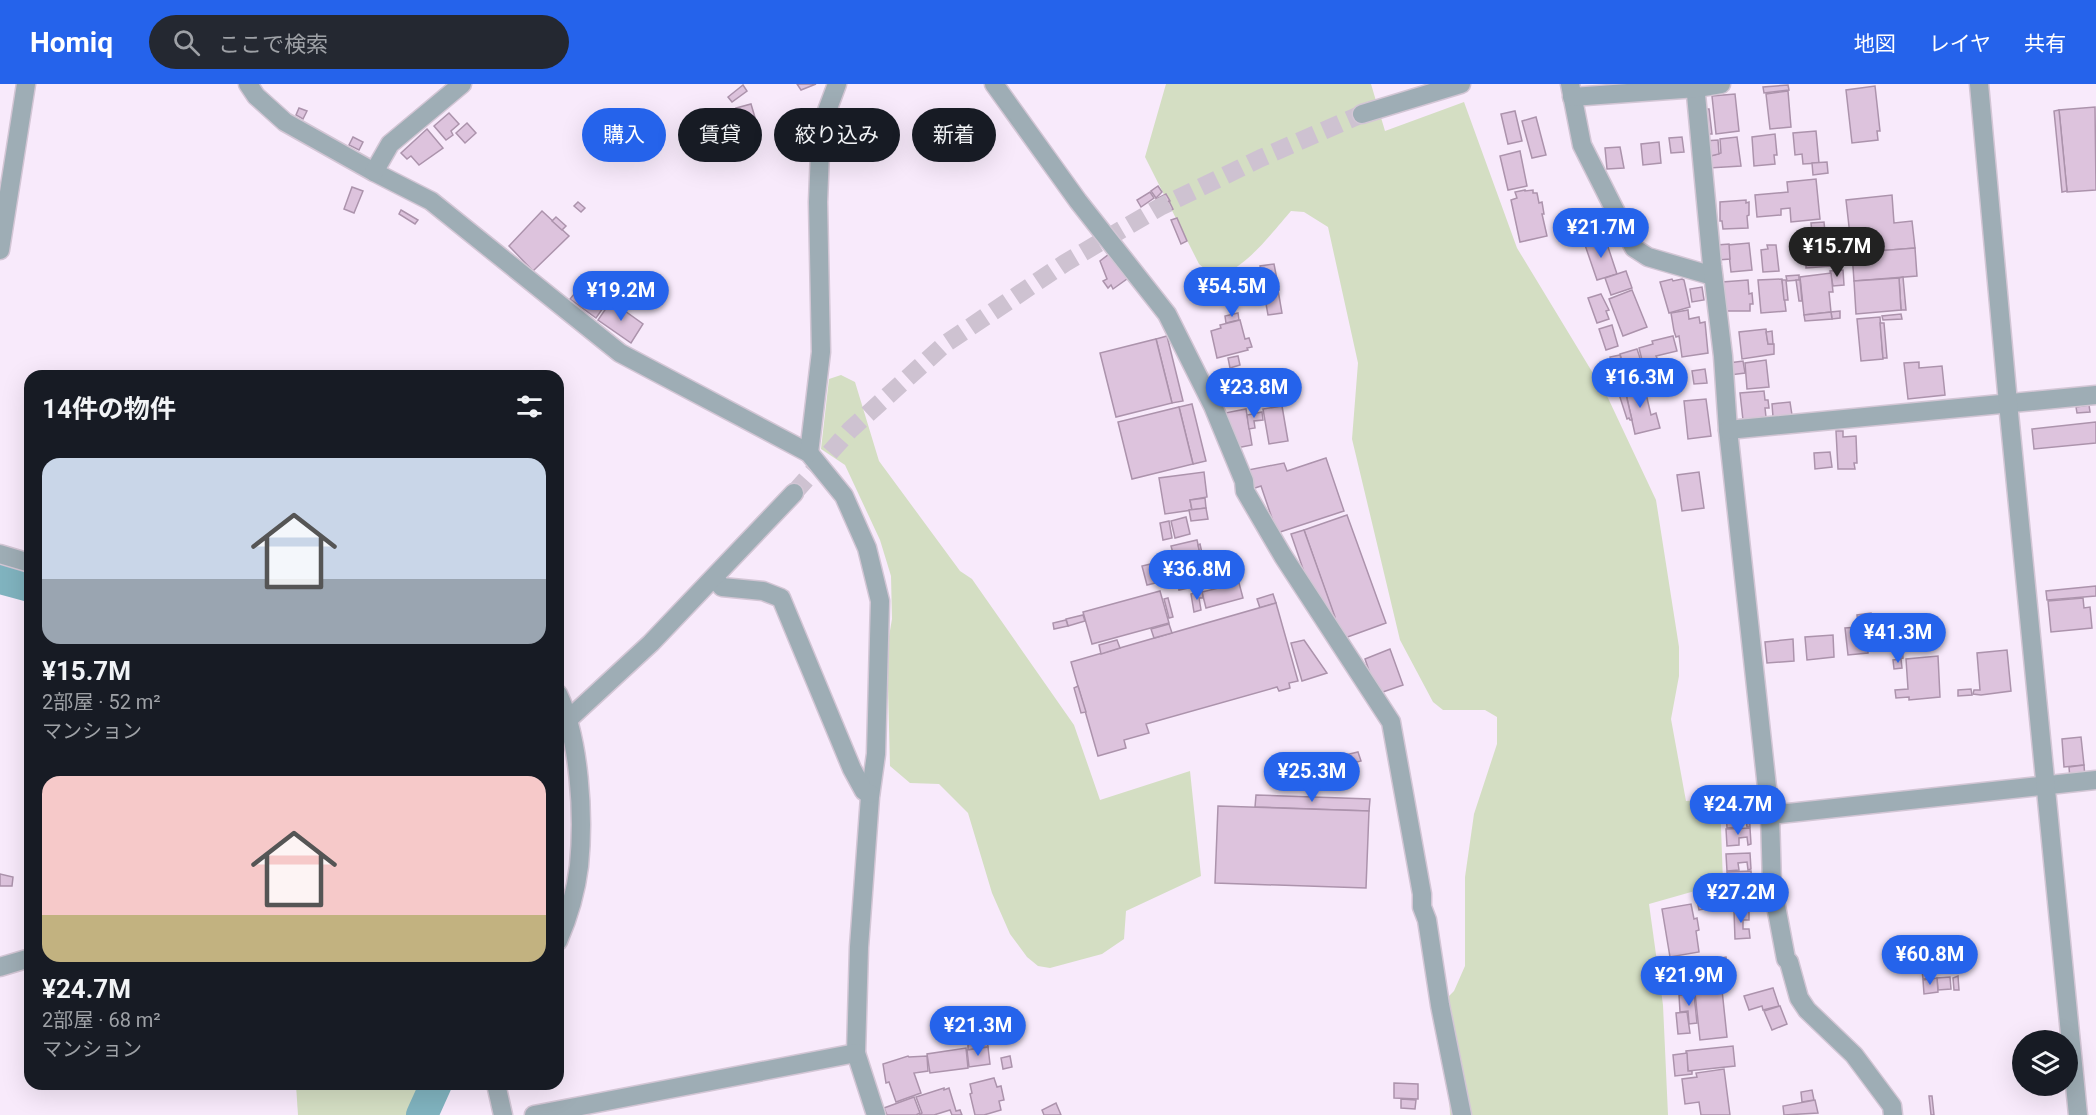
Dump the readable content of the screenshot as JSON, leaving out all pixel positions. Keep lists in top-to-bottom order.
{
  "page": {
    "header": "Homiq",
    "search": "ここで検索",
    "nav": ["地図", "レイヤ", "共有"],
    "chip": [
      "購入",
      "賃貸",
      "絞り込み",
      "新着"
    ],
    "price": [
      "¥21.7M",
      "¥15.7M",
      "¥54.5M",
      "¥19.2M",
      "¥16.3M",
      "¥23.8M",
      "¥36.8M",
      "¥41.3M",
      "¥25.3M",
      "¥24.7M",
      "¥27.2M",
      "¥60.8M",
      "¥21.9M",
      "¥21.3M"
    ],
    "heading": "14件の物件",
    "list": [
      {
        "name": "¥15.7M",
        "note": "2部屋 · 52 m² · マンション"
      },
      {
        "name": "¥24.7M",
        "note": "2部屋 · 68 m² · マンション"
      }
    ]
  }
}
